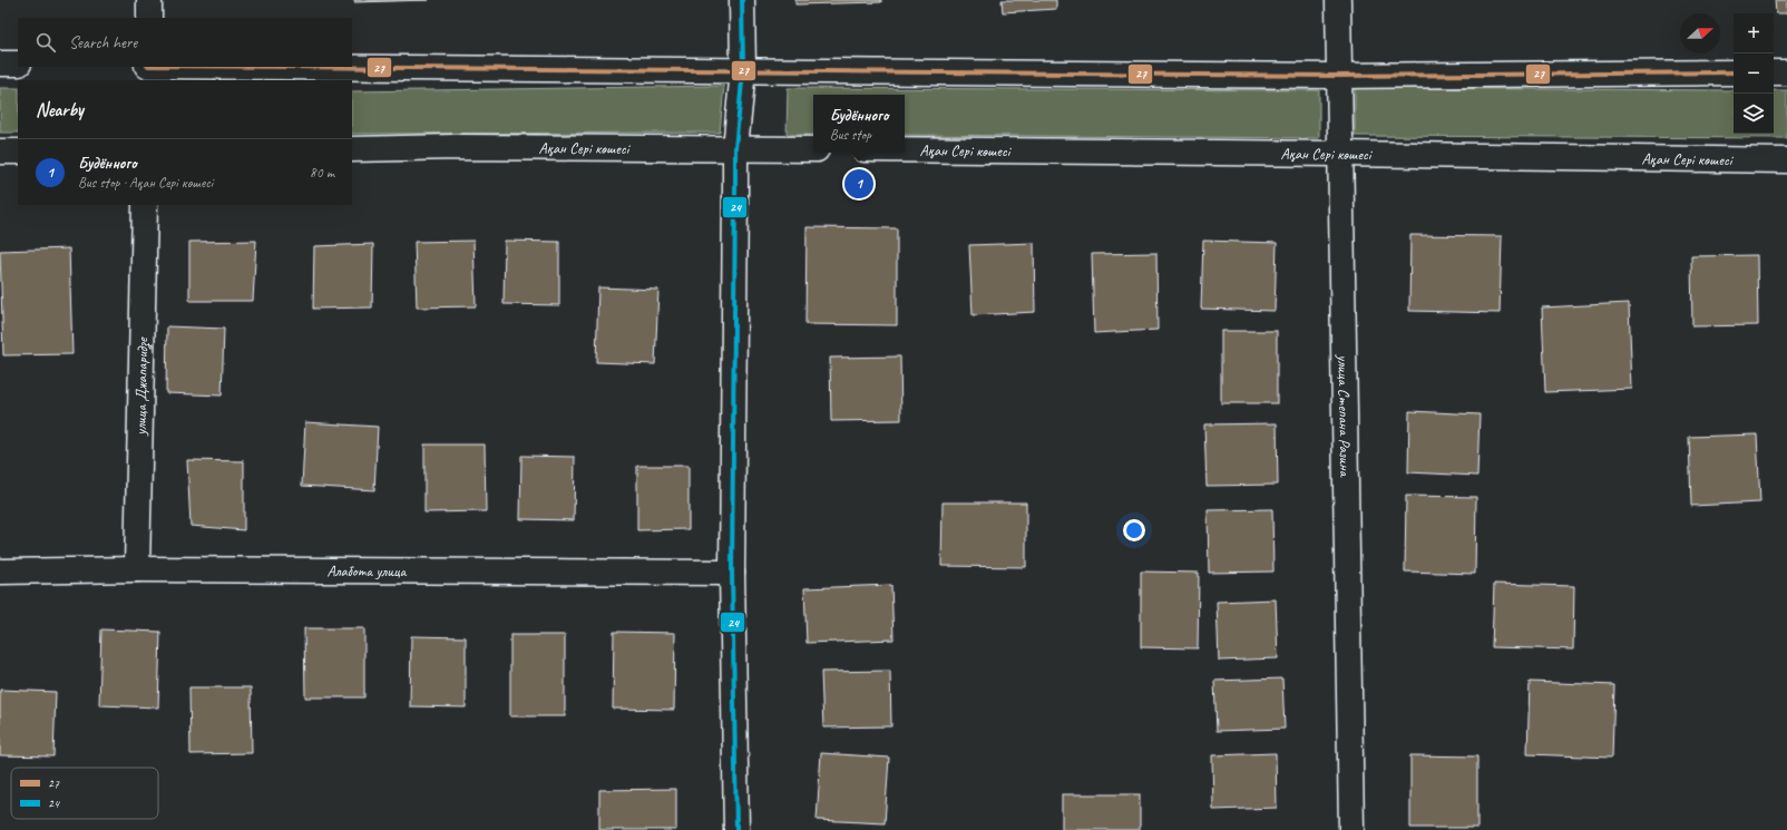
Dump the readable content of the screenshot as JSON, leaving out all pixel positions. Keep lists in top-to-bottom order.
{
  "streets": {
    "street": [
      "Ақан Сері көшесі",
      "улица Джапаридзе",
      "улица Степана Разина",
      "Алабота улица"
    ]
  },
  "crossings": [
    ["Ақан Сері көшесі", "улица Степана Разина"],
    ["улица Джапаридзе", "Алабота улица"]
  ],
  "lines": ["transit line 24", "transit line 27"],
  "legend": ["27", "24"],
  "north": "right",
  "page": {
    "map_buttons": ["+", "−"],
    "search": "Search here",
    "heading": "Nearby",
    "popup": ["Будённого", "Bus stop"],
    "list": [
      {
        "mark": "1",
        "name": "Будённого",
        "note": "Bus stop · Ақан Сері көшесі",
        "value": "80 m"
      }
    ],
    "pins": "1"
  }
}
